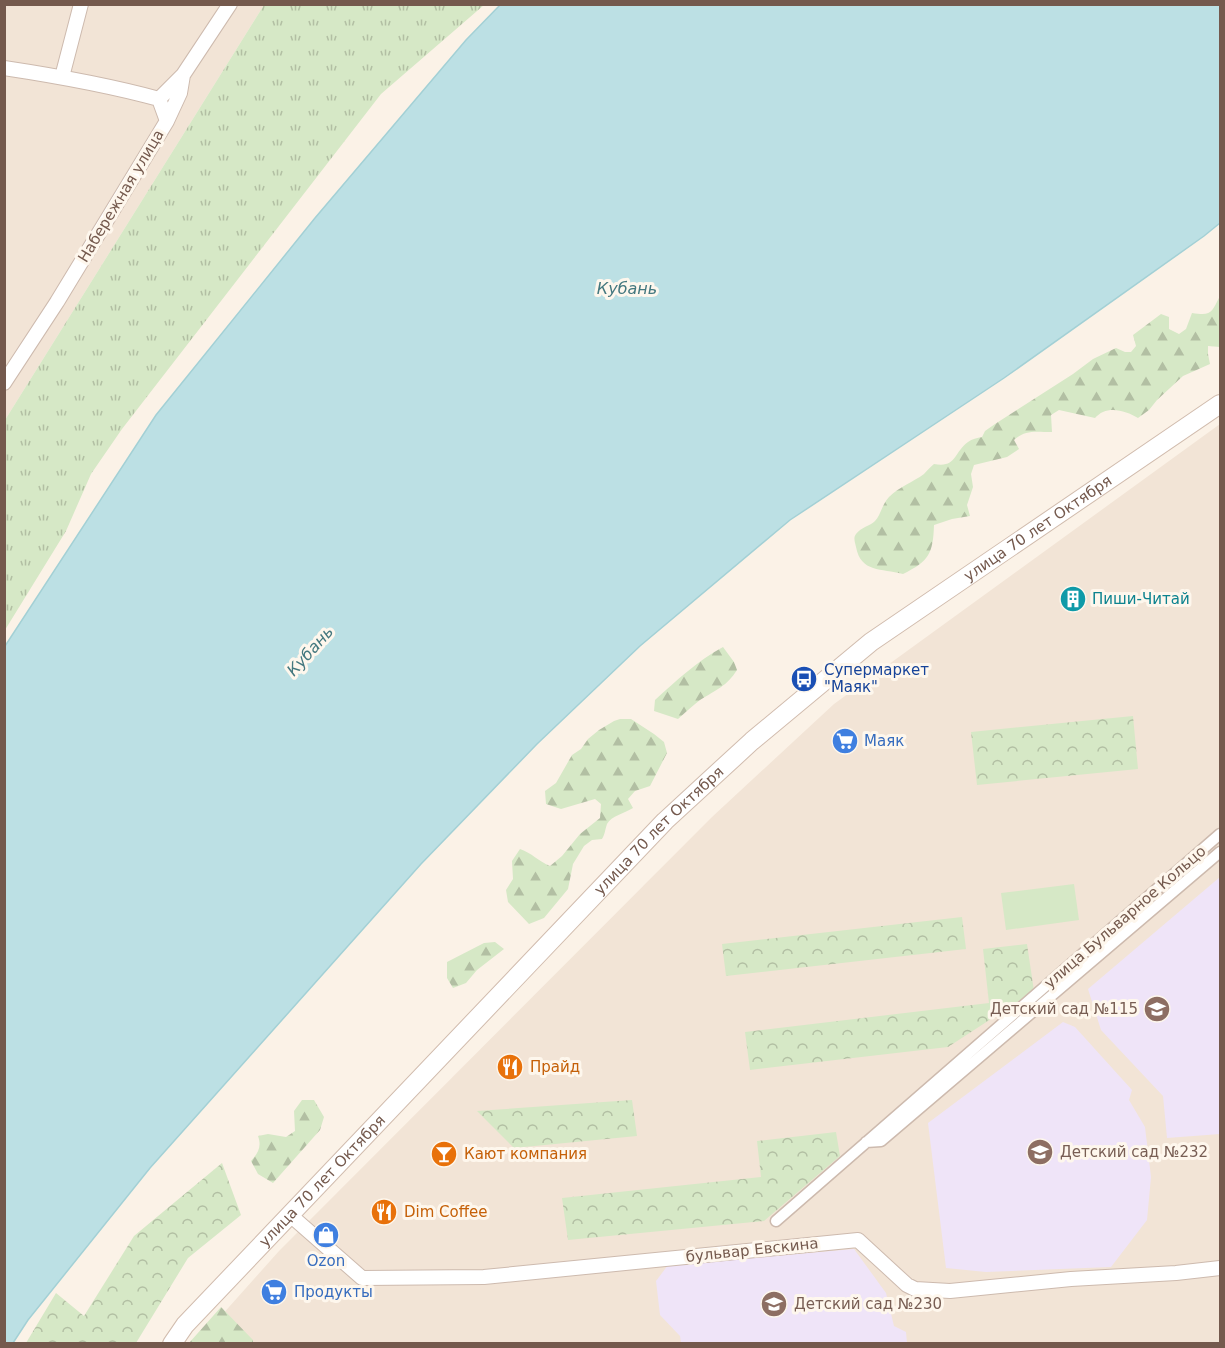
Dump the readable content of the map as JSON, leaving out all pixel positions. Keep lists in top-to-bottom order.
{
  "streets": {
    "main road": ["улица 70 лет Октября"],
    "street": ["Набережная улица", "улица Бульварное Кольцо", "бульвар Евскина"]
  },
  "crossings": [
    ["улица 70 лет Октября", "бульвар Евскина"]
  ],
  "water": ["Кубань"],
  "places": {
    "building": ["Пиши-Читай"],
    "bus stop": ["Супермаркет \"Маяк\""],
    "supermarket": ["Маяк", "Продукты"],
    "school or university": ["Детский сад №115", "Детский сад №232", "Детский сад №230"],
    "restaurant": ["Прайд", "Dim Coffee"],
    "bar": ["Кают компания"],
    "shop": ["Ozon"]
  }
}
